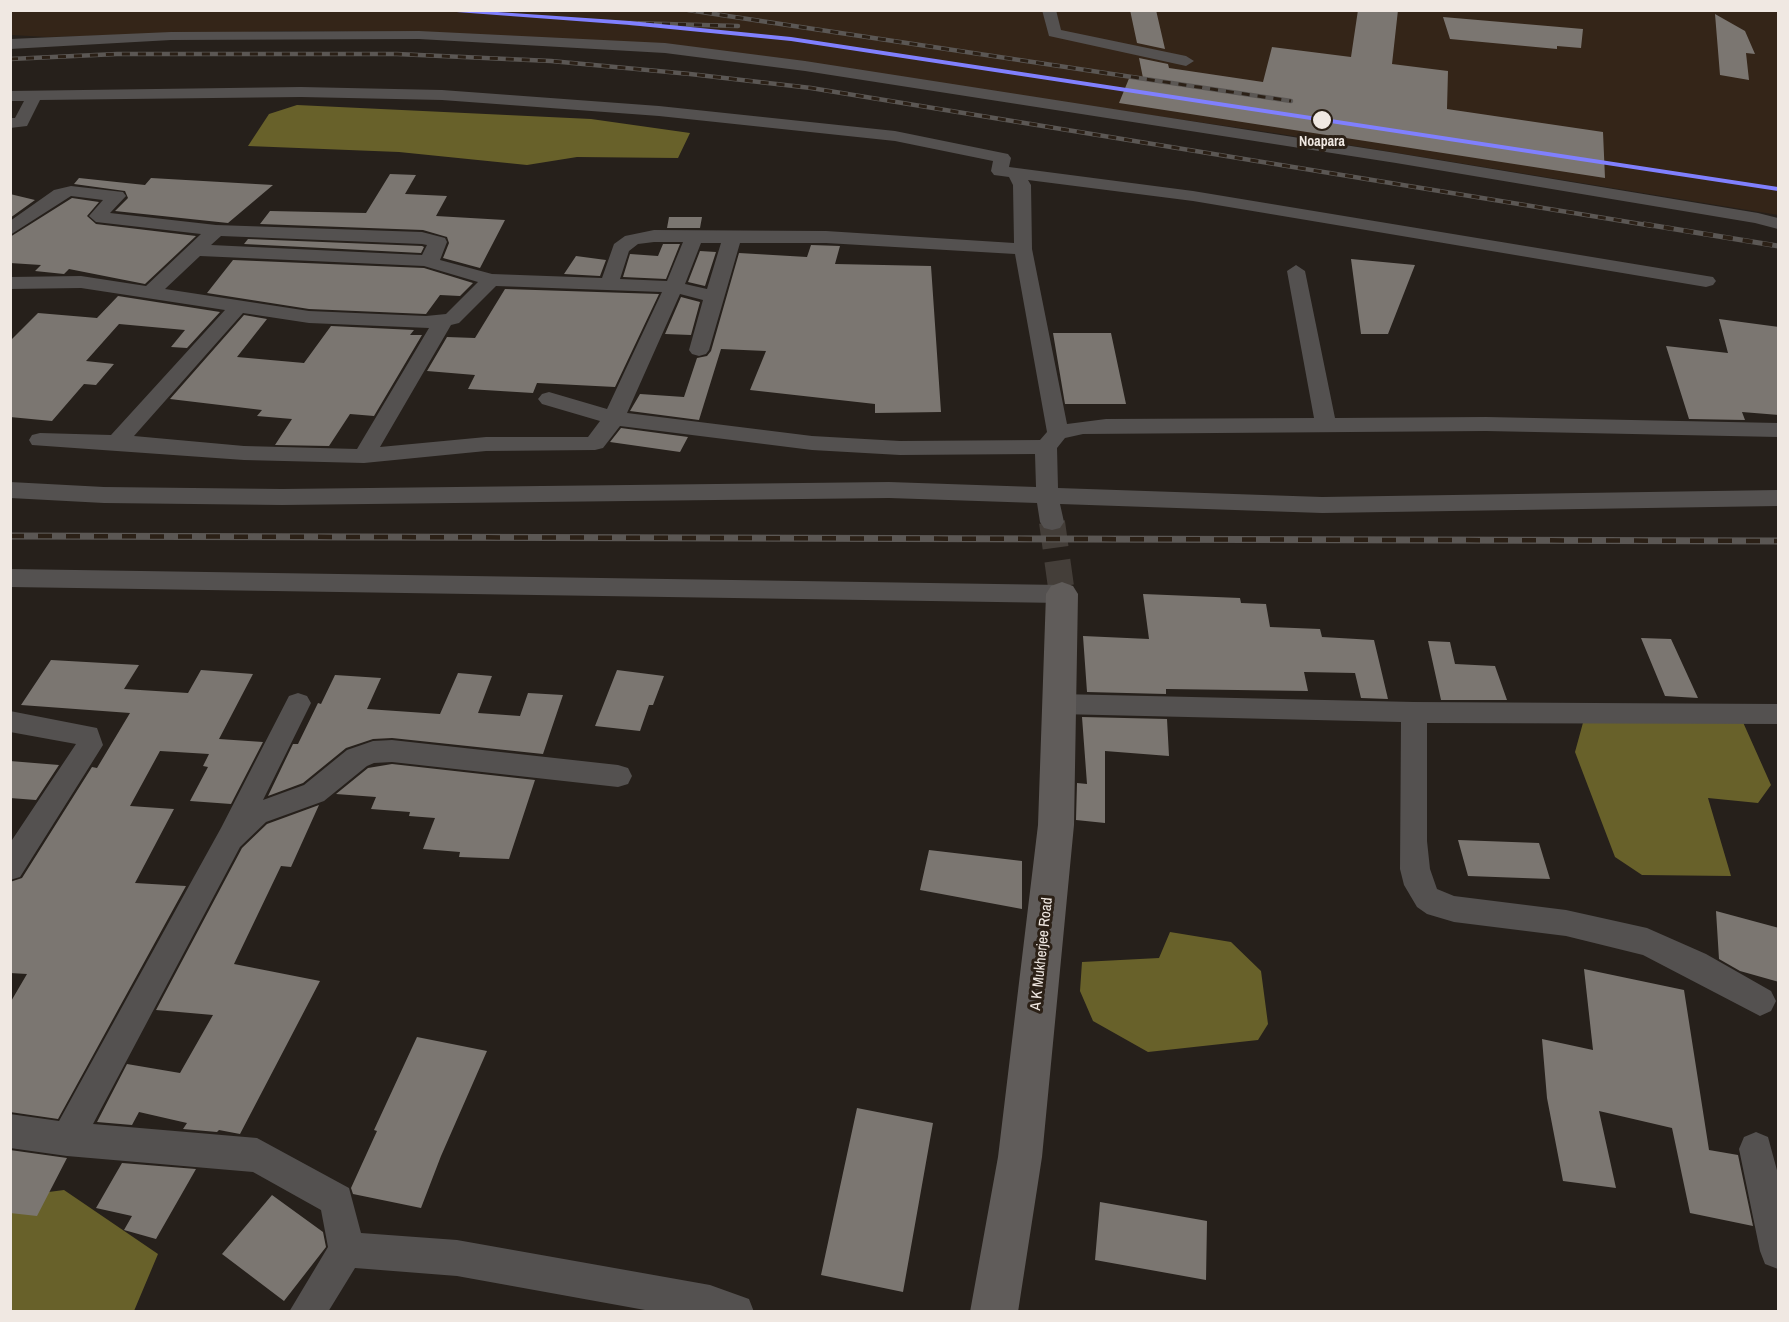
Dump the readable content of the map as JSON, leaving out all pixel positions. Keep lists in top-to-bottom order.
{
  "streets": {
    "street": ["A K Mukherjee Road"]
  },
  "places": ["Noapara"]
}
